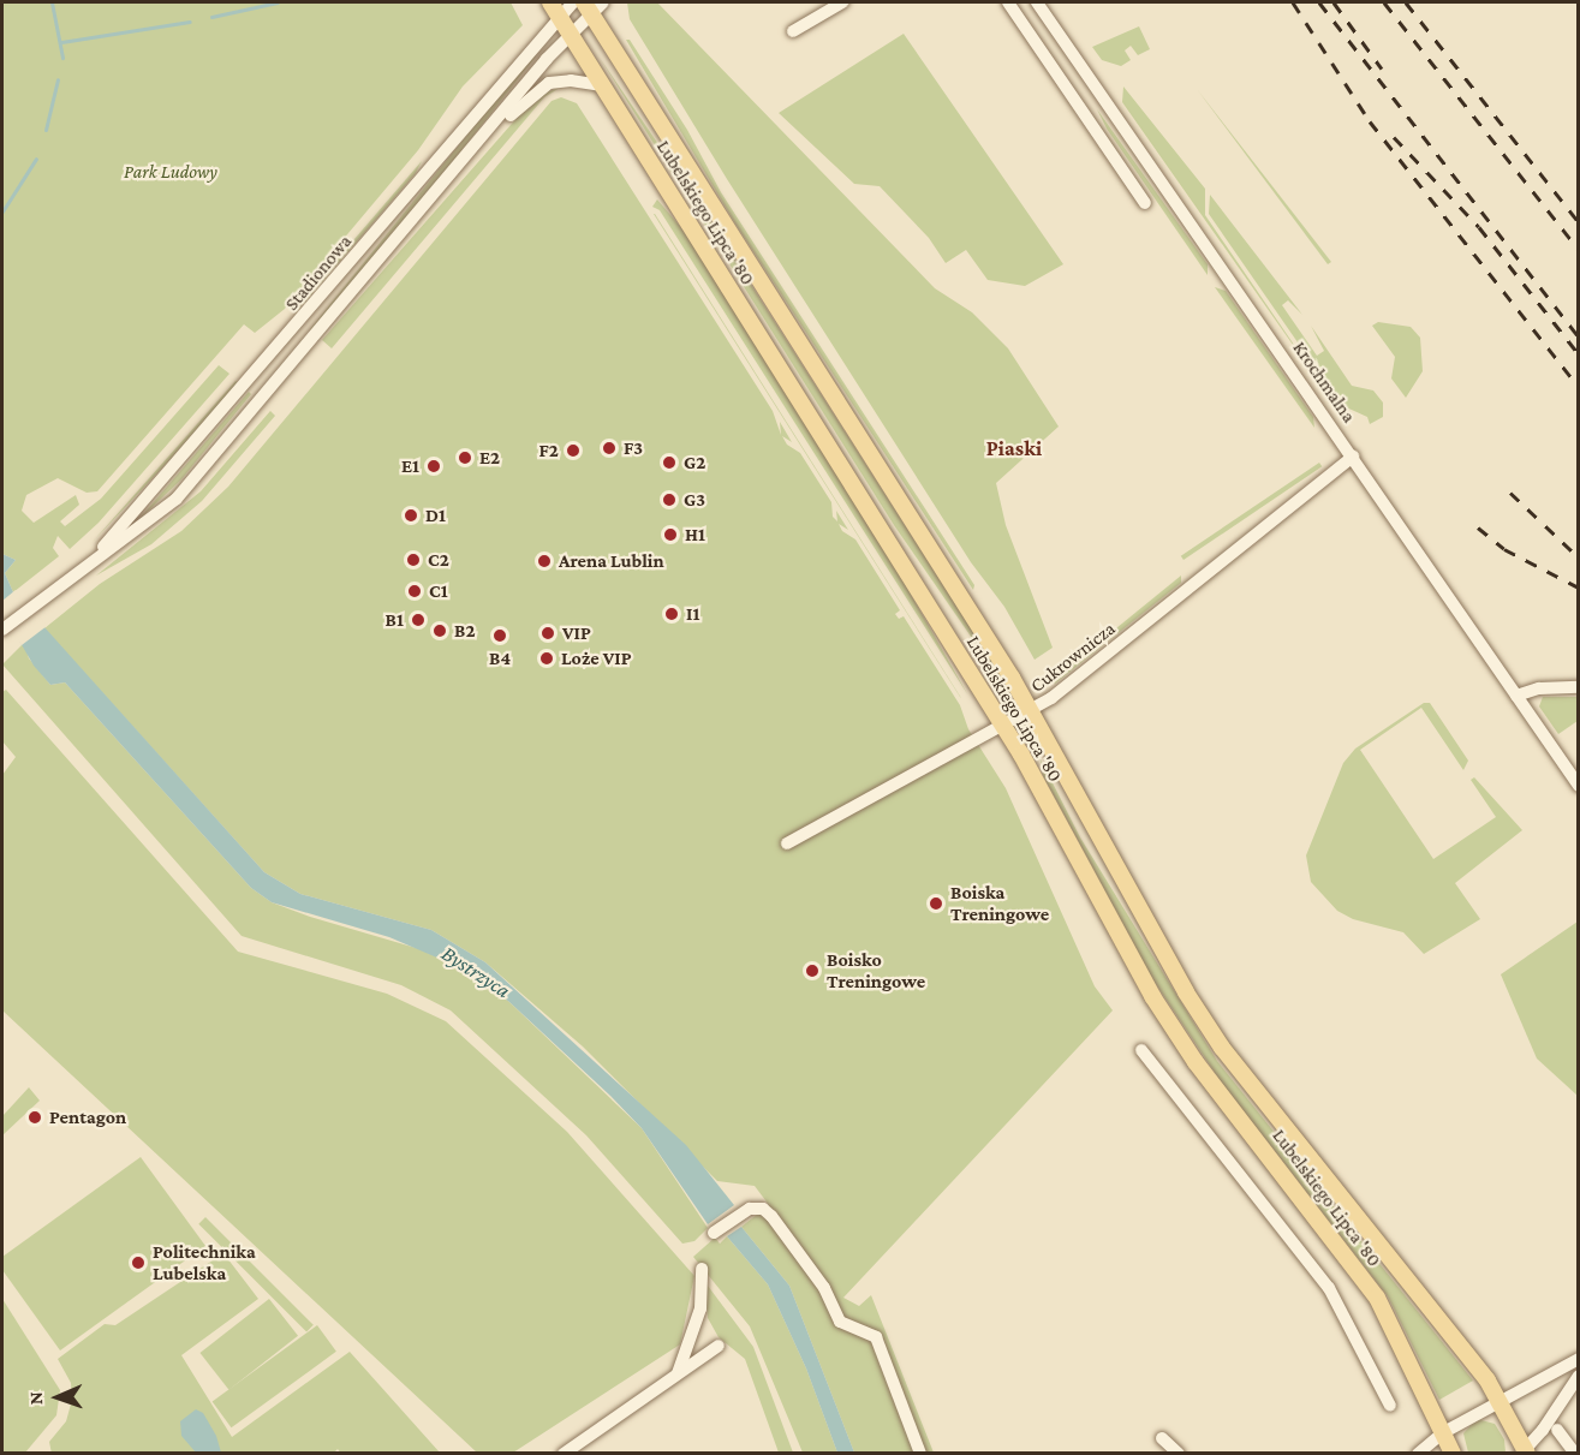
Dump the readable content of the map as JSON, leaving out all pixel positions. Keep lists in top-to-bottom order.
{
  "streets": {
    "main road": ["Lubelskiego Lipca '80"],
    "street": ["Stadionowa", "Krochmalna", "Cukrownicza"]
  },
  "crossings": [
    ["Lubelskiego Lipca '80", "Stadionowa"],
    ["Lubelskiego Lipca '80", "Cukrownicza"],
    ["Krochmalna", "Cukrownicza"]
  ],
  "districts": ["Piaski"],
  "water": ["Bystrzyca"],
  "parks": ["Park Ludowy"],
  "places": [
    "F3",
    "F2",
    "E2",
    "G2",
    "E1",
    "G3",
    "D1",
    "H1",
    "C2",
    "Arena Lublin",
    "C1",
    "I1",
    "B1",
    "B2",
    "VIP",
    "B4",
    "Loże VIP",
    "Boiska Treningowe",
    "Boisko Treningowe",
    "Pentagon",
    "Politechnika Lubelska"
  ],
  "north": "left"
}
